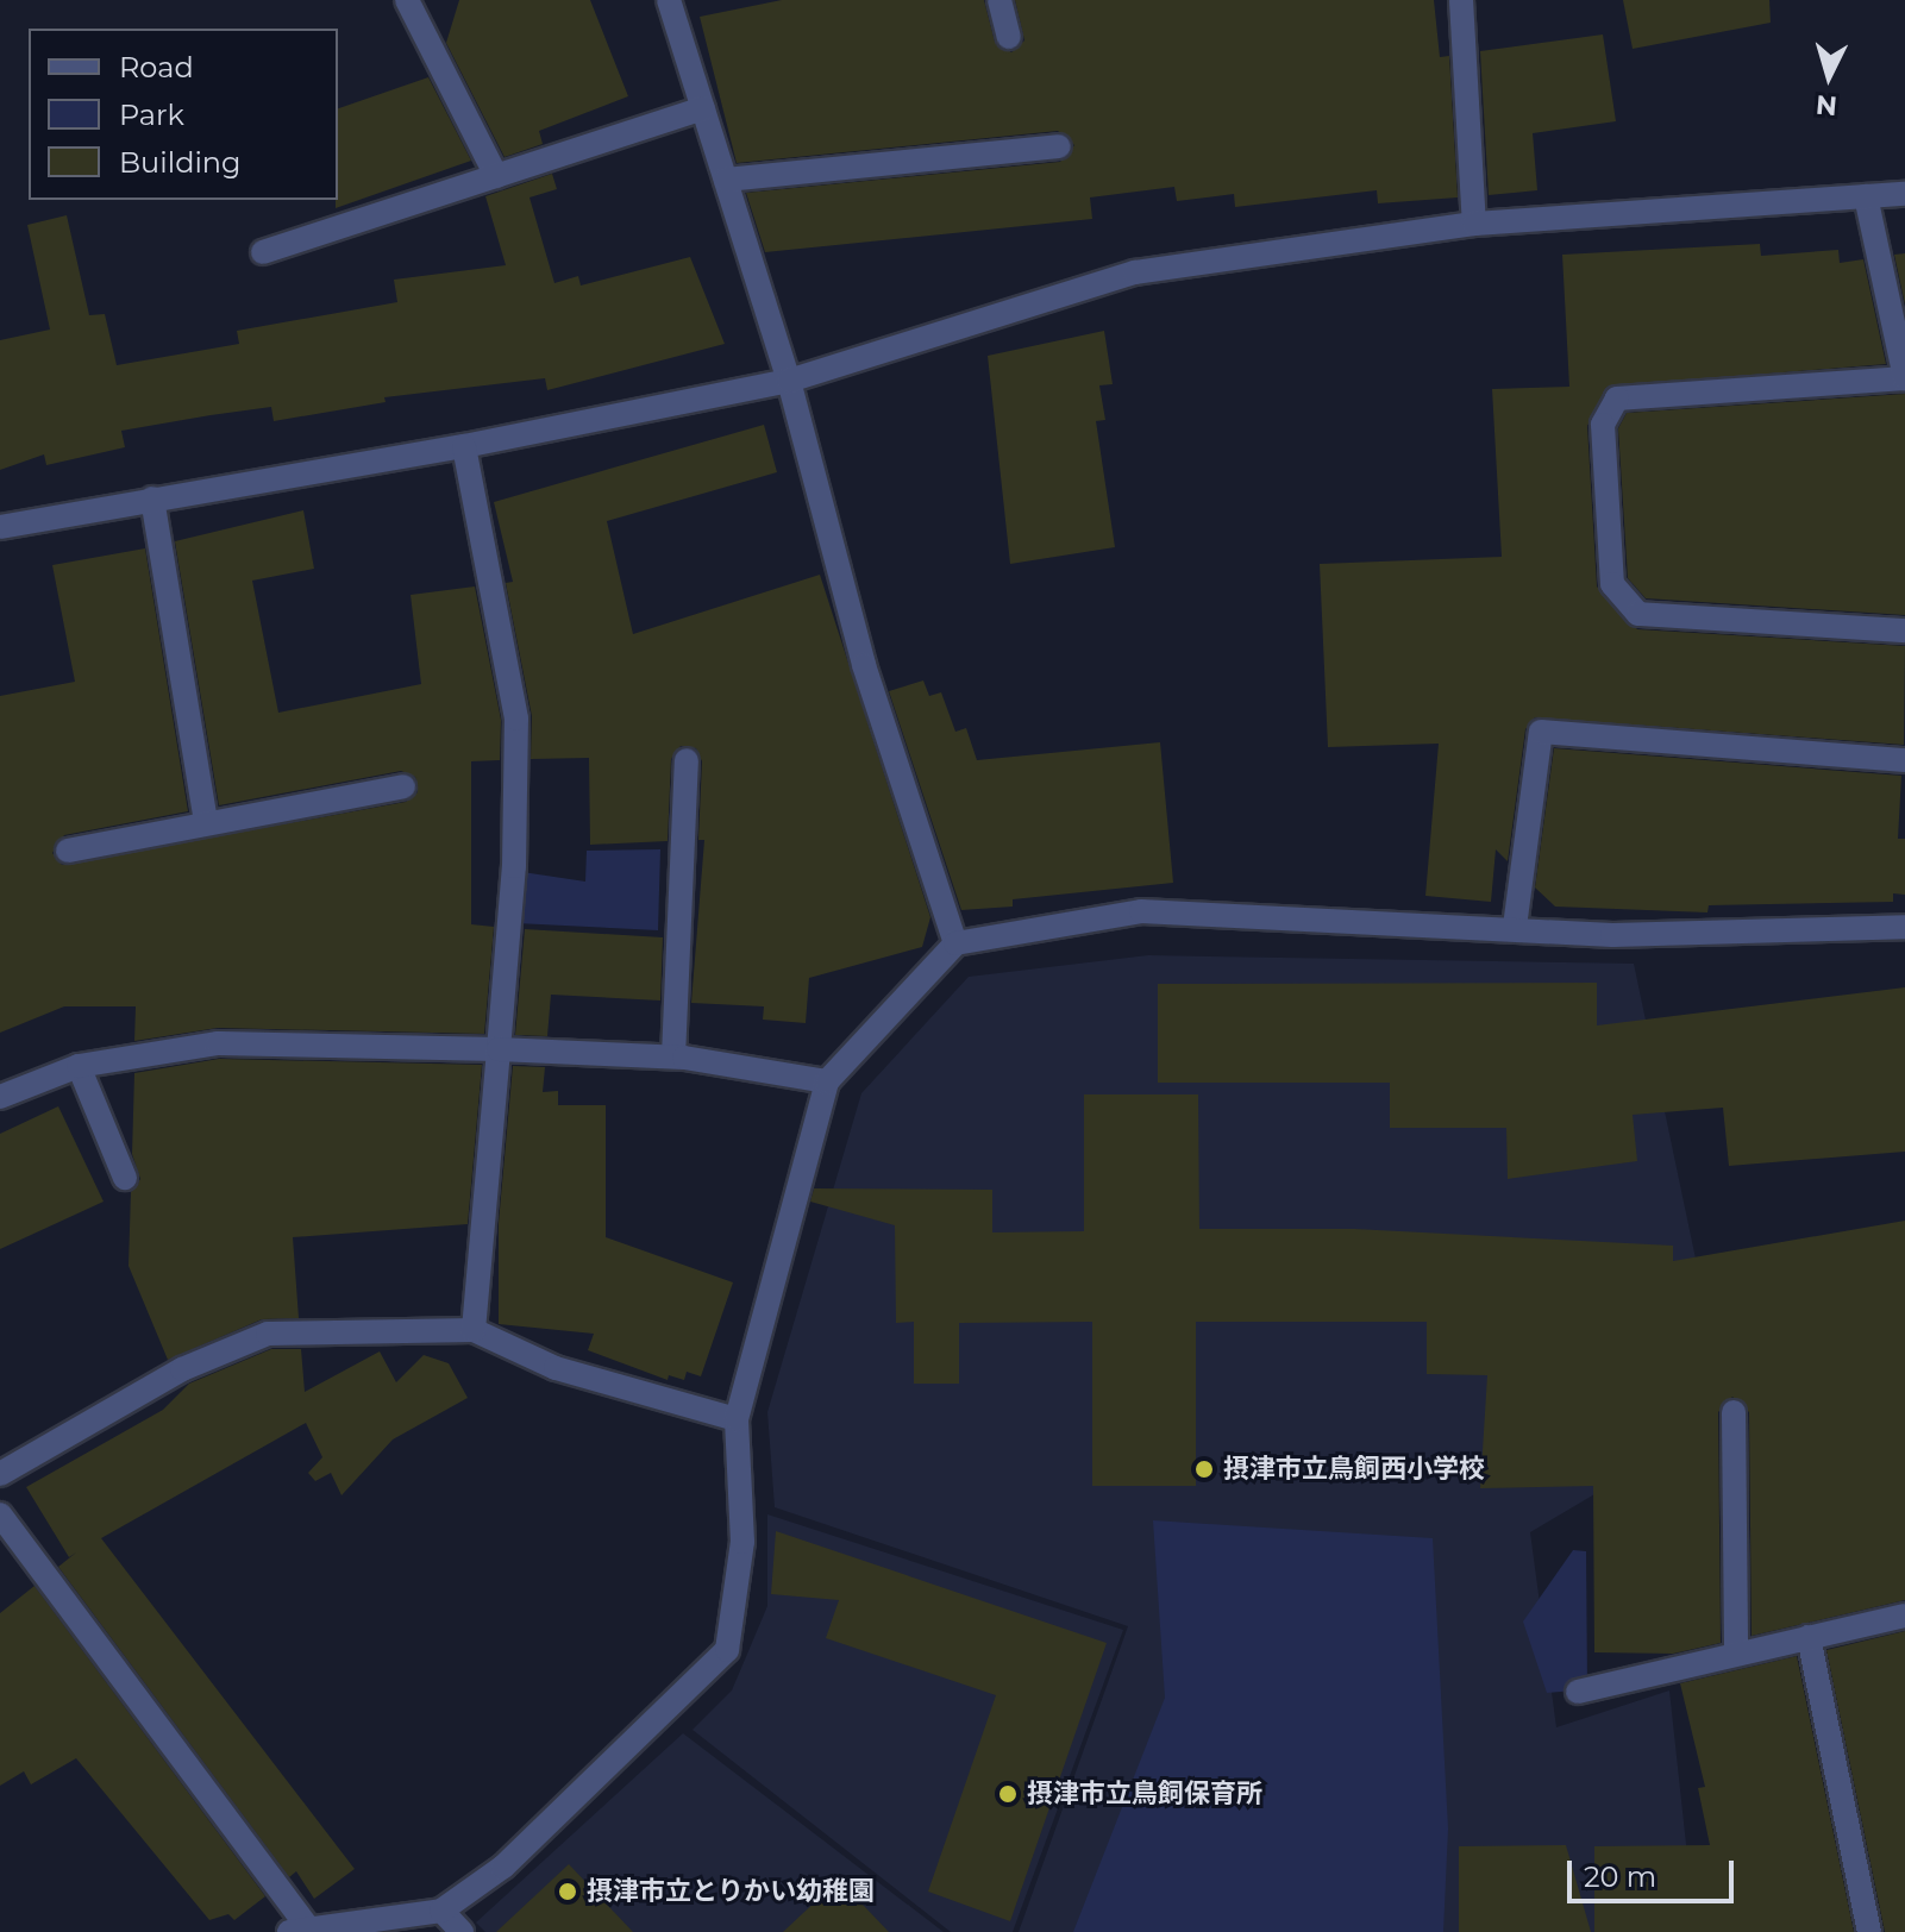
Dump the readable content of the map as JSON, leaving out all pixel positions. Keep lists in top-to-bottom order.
{
  "places": ["摂津市立鳥飼西小学校", "摂津市立鳥飼保育所", "摂津市立とりかい幼稚園"],
  "legend": ["Road", "Park", "Building"],
  "scale_bar": "20 m",
  "north": "bottom"
}
